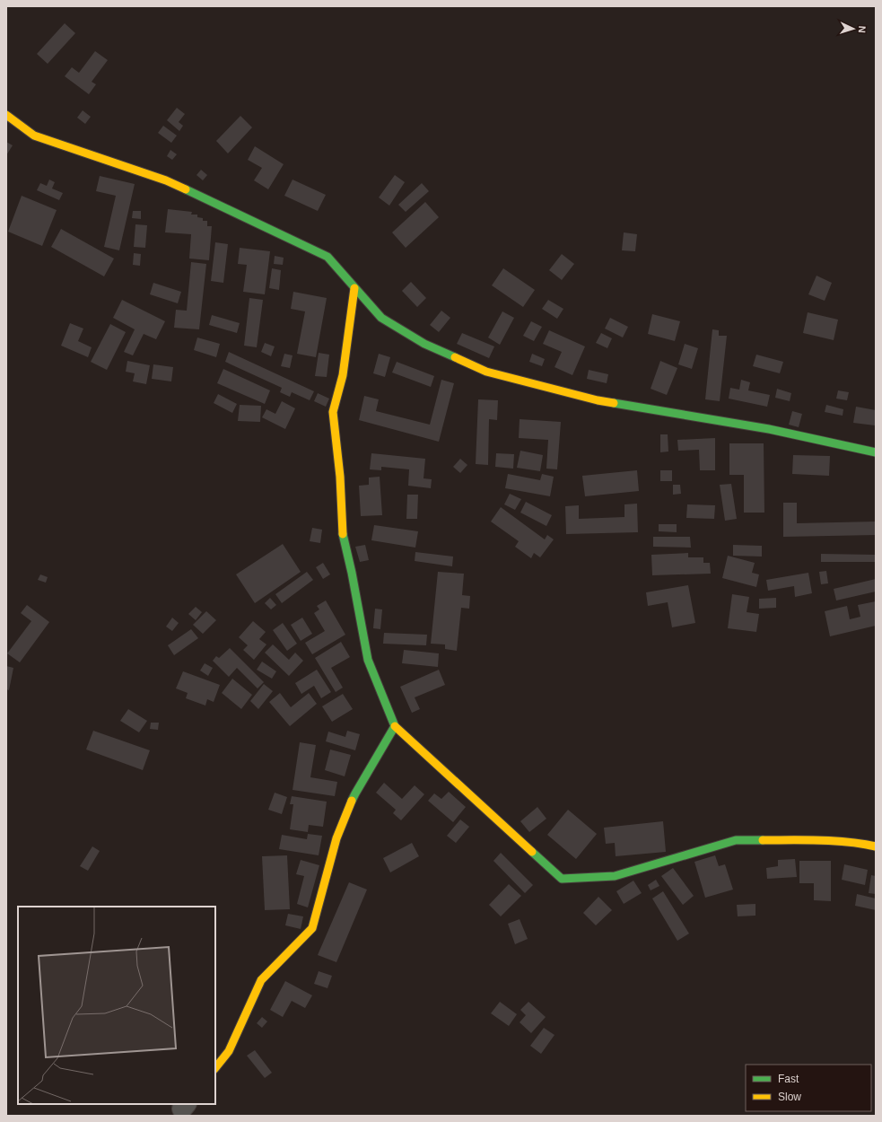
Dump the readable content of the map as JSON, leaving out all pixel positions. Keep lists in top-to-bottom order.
{
  "legend": ["Fast", "Slow"],
  "north": "right"
}
